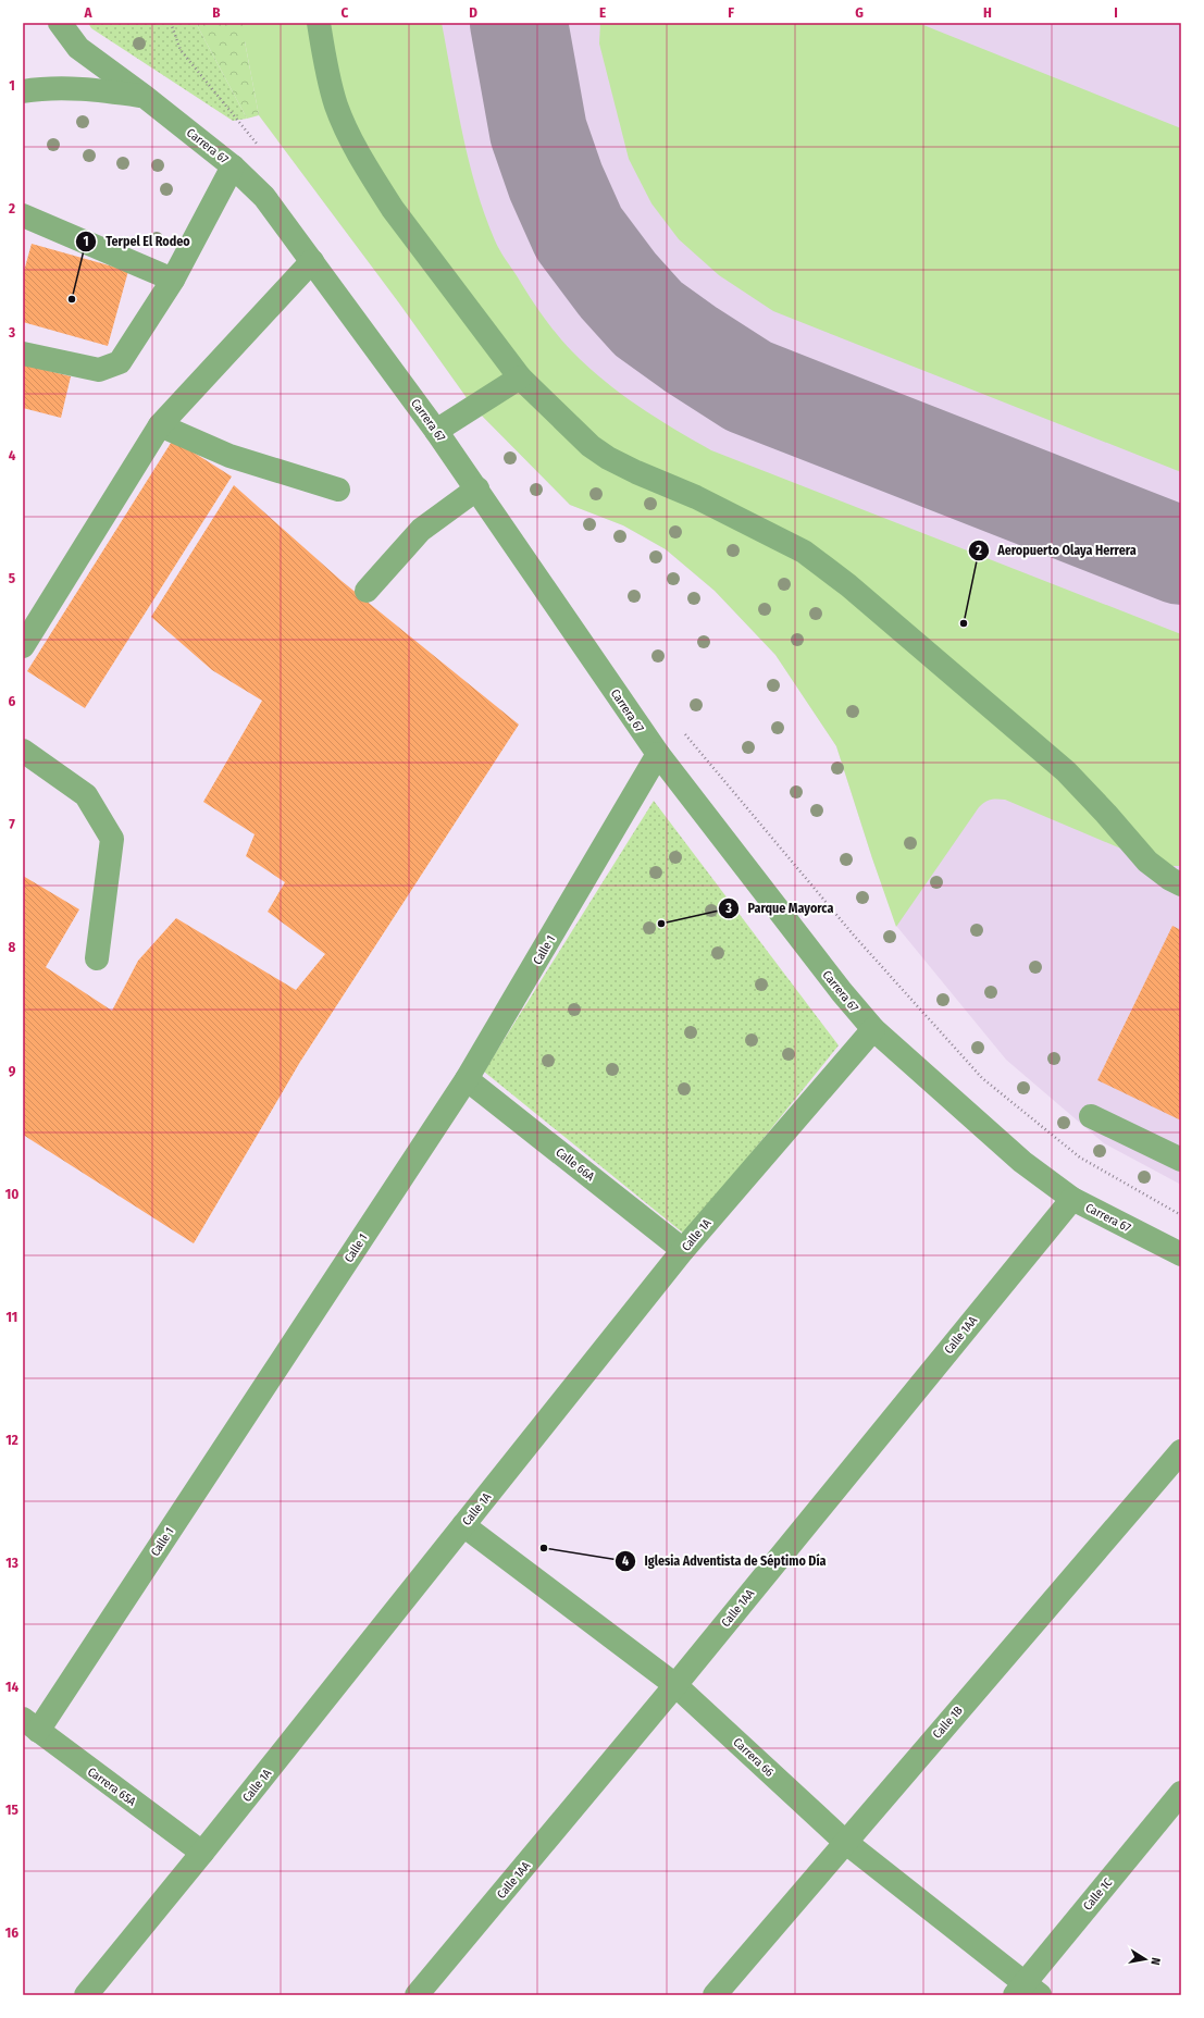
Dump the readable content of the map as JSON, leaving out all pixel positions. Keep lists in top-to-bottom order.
{
  "streets": {
    "street": [
      "Carrera 67",
      "Calle 1",
      "Calle 66A",
      "Calle 1A",
      "Calle 1AA",
      "Calle 1B",
      "Carrera 66",
      "Carrera 65A",
      "Calle 1C"
    ]
  },
  "crossings": [
    ["Carrera 67", "Calle 1"],
    ["Carrera 67", "Calle 1A"],
    ["Carrera 67", "Calle 1AA"],
    ["Calle 1", "Calle 66A"],
    ["Calle 1", "Carrera 65A"],
    ["Calle 66A", "Calle 1A"],
    ["Calle 1A", "Carrera 66"],
    ["Calle 1A", "Carrera 65A"],
    ["Calle 1AA", "Carrera 66"],
    ["Calle 1B", "Carrera 66"],
    ["Carrera 66", "Calle 1C"]
  ],
  "places": [
    "Terpel El Rodeo",
    "Aeropuerto Olaya Herrera",
    "Parque Mayorca",
    "Iglesia Adventista de Séptimo Día"
  ],
  "north": "right",
  "grid": {
    "columns": [
      "A",
      "B",
      "C",
      "D",
      "E",
      "F",
      "G",
      "H",
      "I"
    ],
    "rows": [
      "1",
      "2",
      "3",
      "4",
      "5",
      "6",
      "7",
      "8",
      "9",
      "10",
      "11",
      "12",
      "13",
      "14",
      "15",
      "16"
    ]
  }
}
